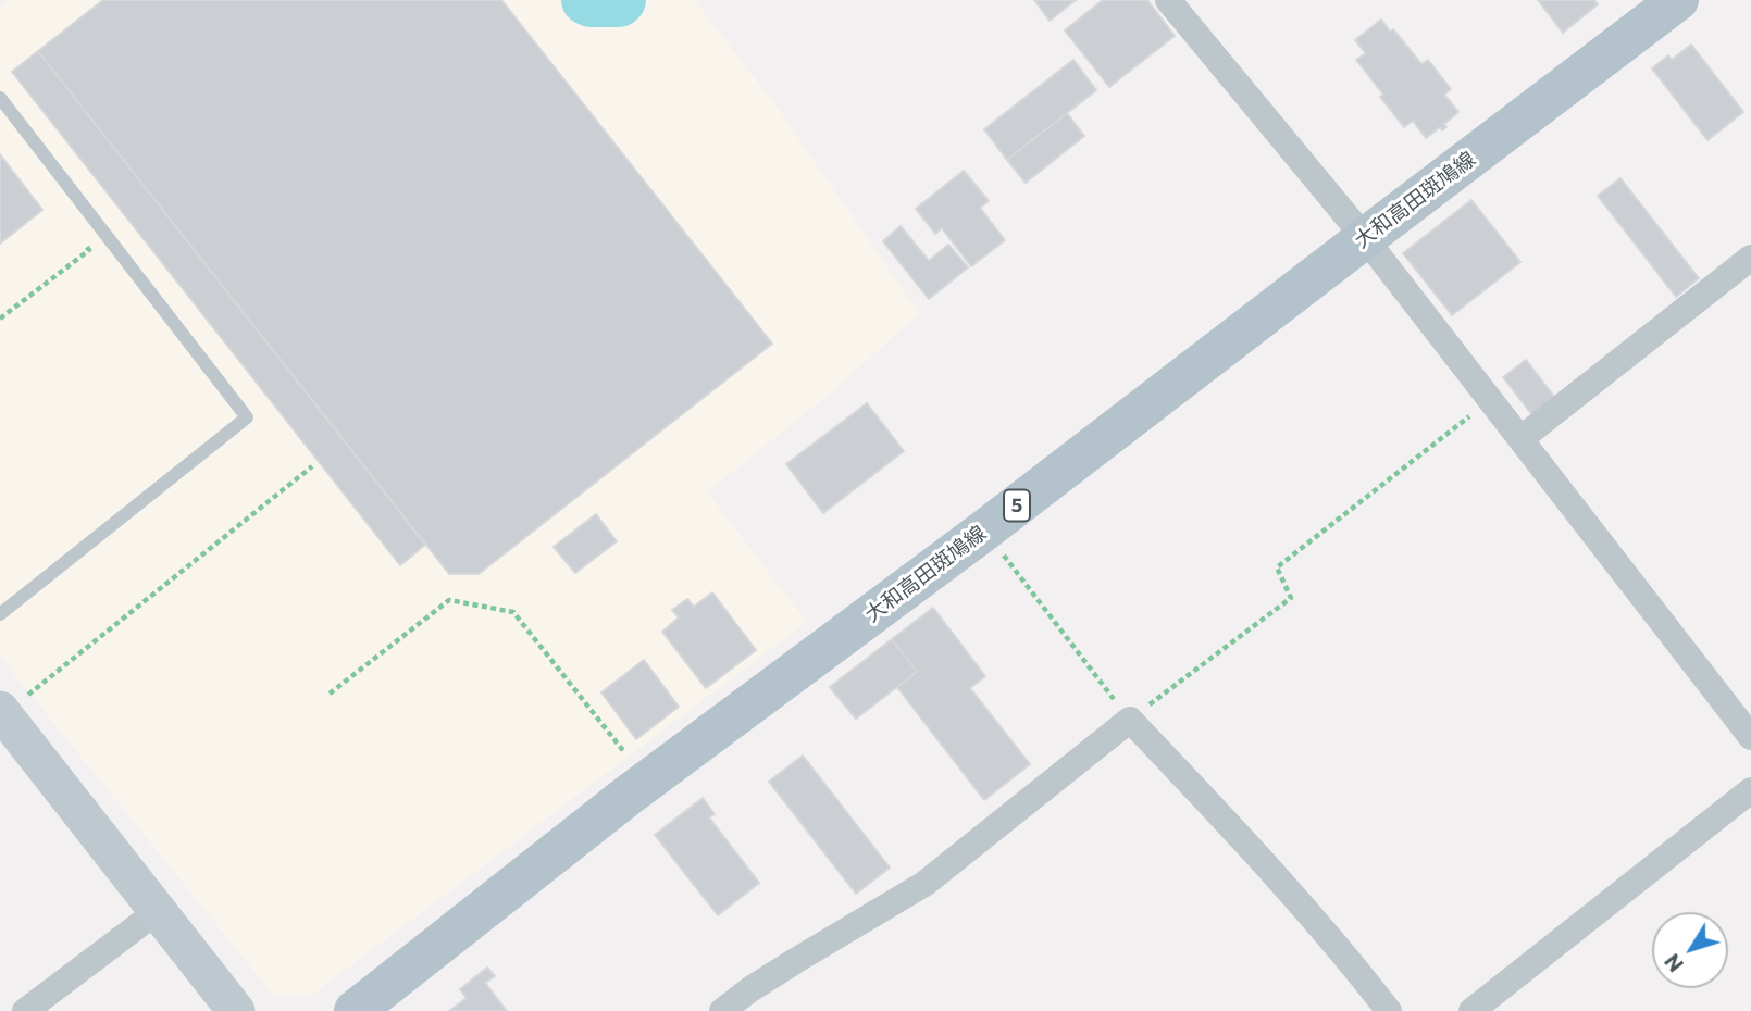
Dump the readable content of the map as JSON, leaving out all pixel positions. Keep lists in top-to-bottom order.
{
  "streets": {
    "main road": ["大和高田斑鳩線", "5"]
  },
  "north": "bottom left"
}
